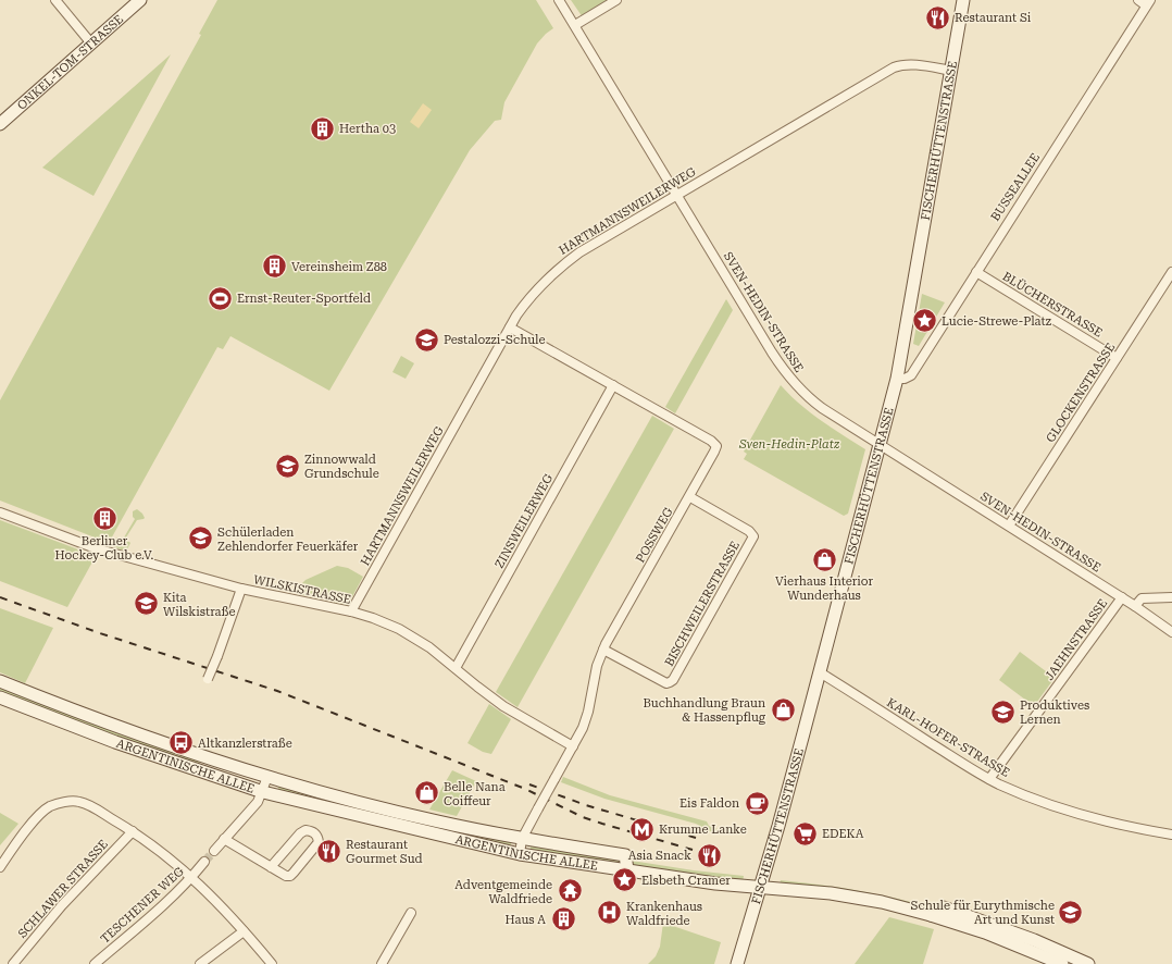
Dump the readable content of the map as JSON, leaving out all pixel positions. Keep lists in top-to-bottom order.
{
  "streets": {
    "main road": ["ONKEL-TOM-STRASSE", "FISCHERHÜTTENSTRASSE", "ARGENTINISCHE ALLEE"],
    "street": [
      "BUSSEALLEE",
      "HARTMANNSWEILERWEG",
      "BLÜCHERSTRASSE",
      "SVEN-HEDIN-STRASSE",
      "GLOCKENSTRASSE",
      "ZINSWEILERWEG",
      "POSSWEG",
      "WILSKISTRASSE",
      "BISCHWEILERSTRASSE",
      "JAEHNSTRASSE",
      "KARL-HOFER-STRASSE",
      "SCHLAWER STRASSE",
      "TESCHENER WEG"
    ]
  },
  "crossings": [
    ["FISCHERHÜTTENSTRASSE", "BUSSEALLEE"],
    ["FISCHERHÜTTENSTRASSE", "HARTMANNSWEILERWEG"],
    ["FISCHERHÜTTENSTRASSE", "SVEN-HEDIN-STRASSE"],
    ["FISCHERHÜTTENSTRASSE", "KARL-HOFER-STRASSE"],
    ["FISCHERHÜTTENSTRASSE", "ARGENTINISCHE ALLEE"],
    ["BUSSEALLEE", "BLÜCHERSTRASSE"],
    ["HARTMANNSWEILERWEG", "SVEN-HEDIN-STRASSE"],
    ["HARTMANNSWEILERWEG", "POSSWEG"],
    ["HARTMANNSWEILERWEG", "WILSKISTRASSE"],
    ["BLÜCHERSTRASSE", "GLOCKENSTRASSE"],
    ["SVEN-HEDIN-STRASSE", "GLOCKENSTRASSE"],
    ["SVEN-HEDIN-STRASSE", "JAEHNSTRASSE"],
    ["ZINSWEILERWEG", "POSSWEG"],
    ["ZINSWEILERWEG", "WILSKISTRASSE"],
    ["POSSWEG", "WILSKISTRASSE"],
    ["POSSWEG", "BISCHWEILERSTRASSE"],
    ["POSSWEG", "ARGENTINISCHE ALLEE"],
    ["JAEHNSTRASSE", "KARL-HOFER-STRASSE"]
  ],
  "parks": ["Sven-Hedin-Platz"],
  "places": {
    "restaurant": ["Restaurant Si", "Restaurant Gourmet Sud", "Asia Snack"],
    "building": [
      "Hertha 03",
      "Vereinsheim Z88",
      "Berliner Hockey-Club e.V.",
      "Haus A"
    ],
    "sports": ["Ernst-Reuter-Sportfeld"],
    "place": ["Lucie-Strewe-Platz", "Elsbeth Cramer"],
    "school or university": [
      "Pestalozzi-Schule",
      "Zinnowwald Grundschule",
      "Schülerladen Zehlendorfer Feuerkäfer",
      "Kita Wilskistraße",
      "Produktives Lernen",
      "Schule für Eurythmische Art und Kunst"
    ],
    "shop": ["Vierhaus Interior Wunderhaus", "Buchhandlung Braun & Hassenpflug", "Belle Nana Coiffeur"],
    "bus stop": ["Altkanzlerstraße"],
    "cafe": ["Eis Faldon"],
    "metro station": ["Krumme Lanke"],
    "supermarket": ["EDEKA"],
    "temple": ["Adventgemeinde Waldfriede"],
    "hospital": ["Krankenhaus Waldfriede"]
  }
}
